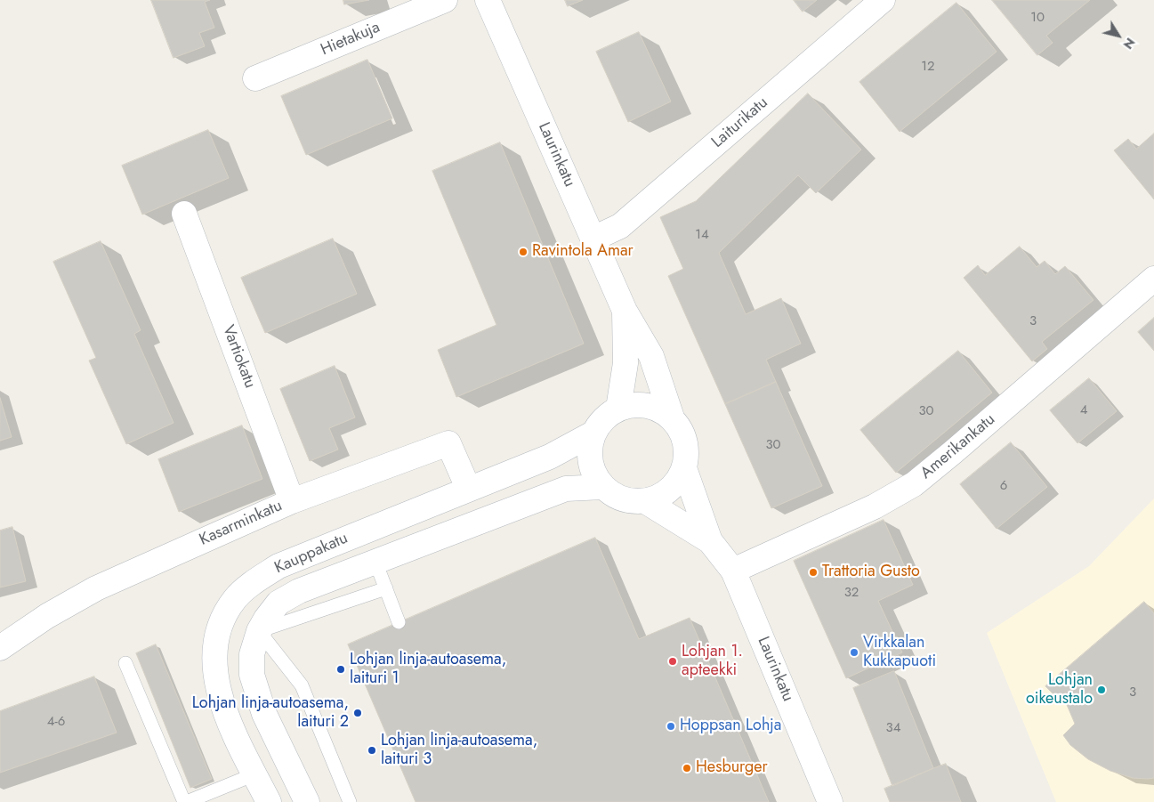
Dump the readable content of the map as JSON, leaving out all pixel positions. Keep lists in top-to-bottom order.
{
  "streets": {
    "street": [
      "Hietakuja",
      "Laiturikatu",
      "Laurinkatu",
      "Vartiokatu",
      "Amerikankatu",
      "Kasarminkatu",
      "Kauppakatu"
    ]
  },
  "crossings": [
    ["Laiturikatu", "Laurinkatu"],
    ["Laurinkatu", "Amerikankatu"],
    ["Laurinkatu", "Kauppakatu"],
    ["Vartiokatu", "Kasarminkatu"],
    ["Kasarminkatu", "Kauppakatu"]
  ],
  "places": [
    "Ravintola Amar",
    "Trattoria Gusto",
    "Virkkalan Kukkapuoti",
    "Lohjan 1. apteekki",
    "Lohjan linja-autoasema, laituri 1",
    "Lohjan oikeustalo",
    "Lohjan linja-autoasema, laituri 2",
    "Hoppsan Lohja",
    "Lohjan linja-autoasema, laituri 3",
    "Hesburger"
  ],
  "house_numbers": [
    "10",
    "12",
    "14",
    "3",
    "4",
    "30",
    "30",
    "6",
    "32",
    "3",
    "4-6",
    "34"
  ],
  "north": "bottom right"
}
